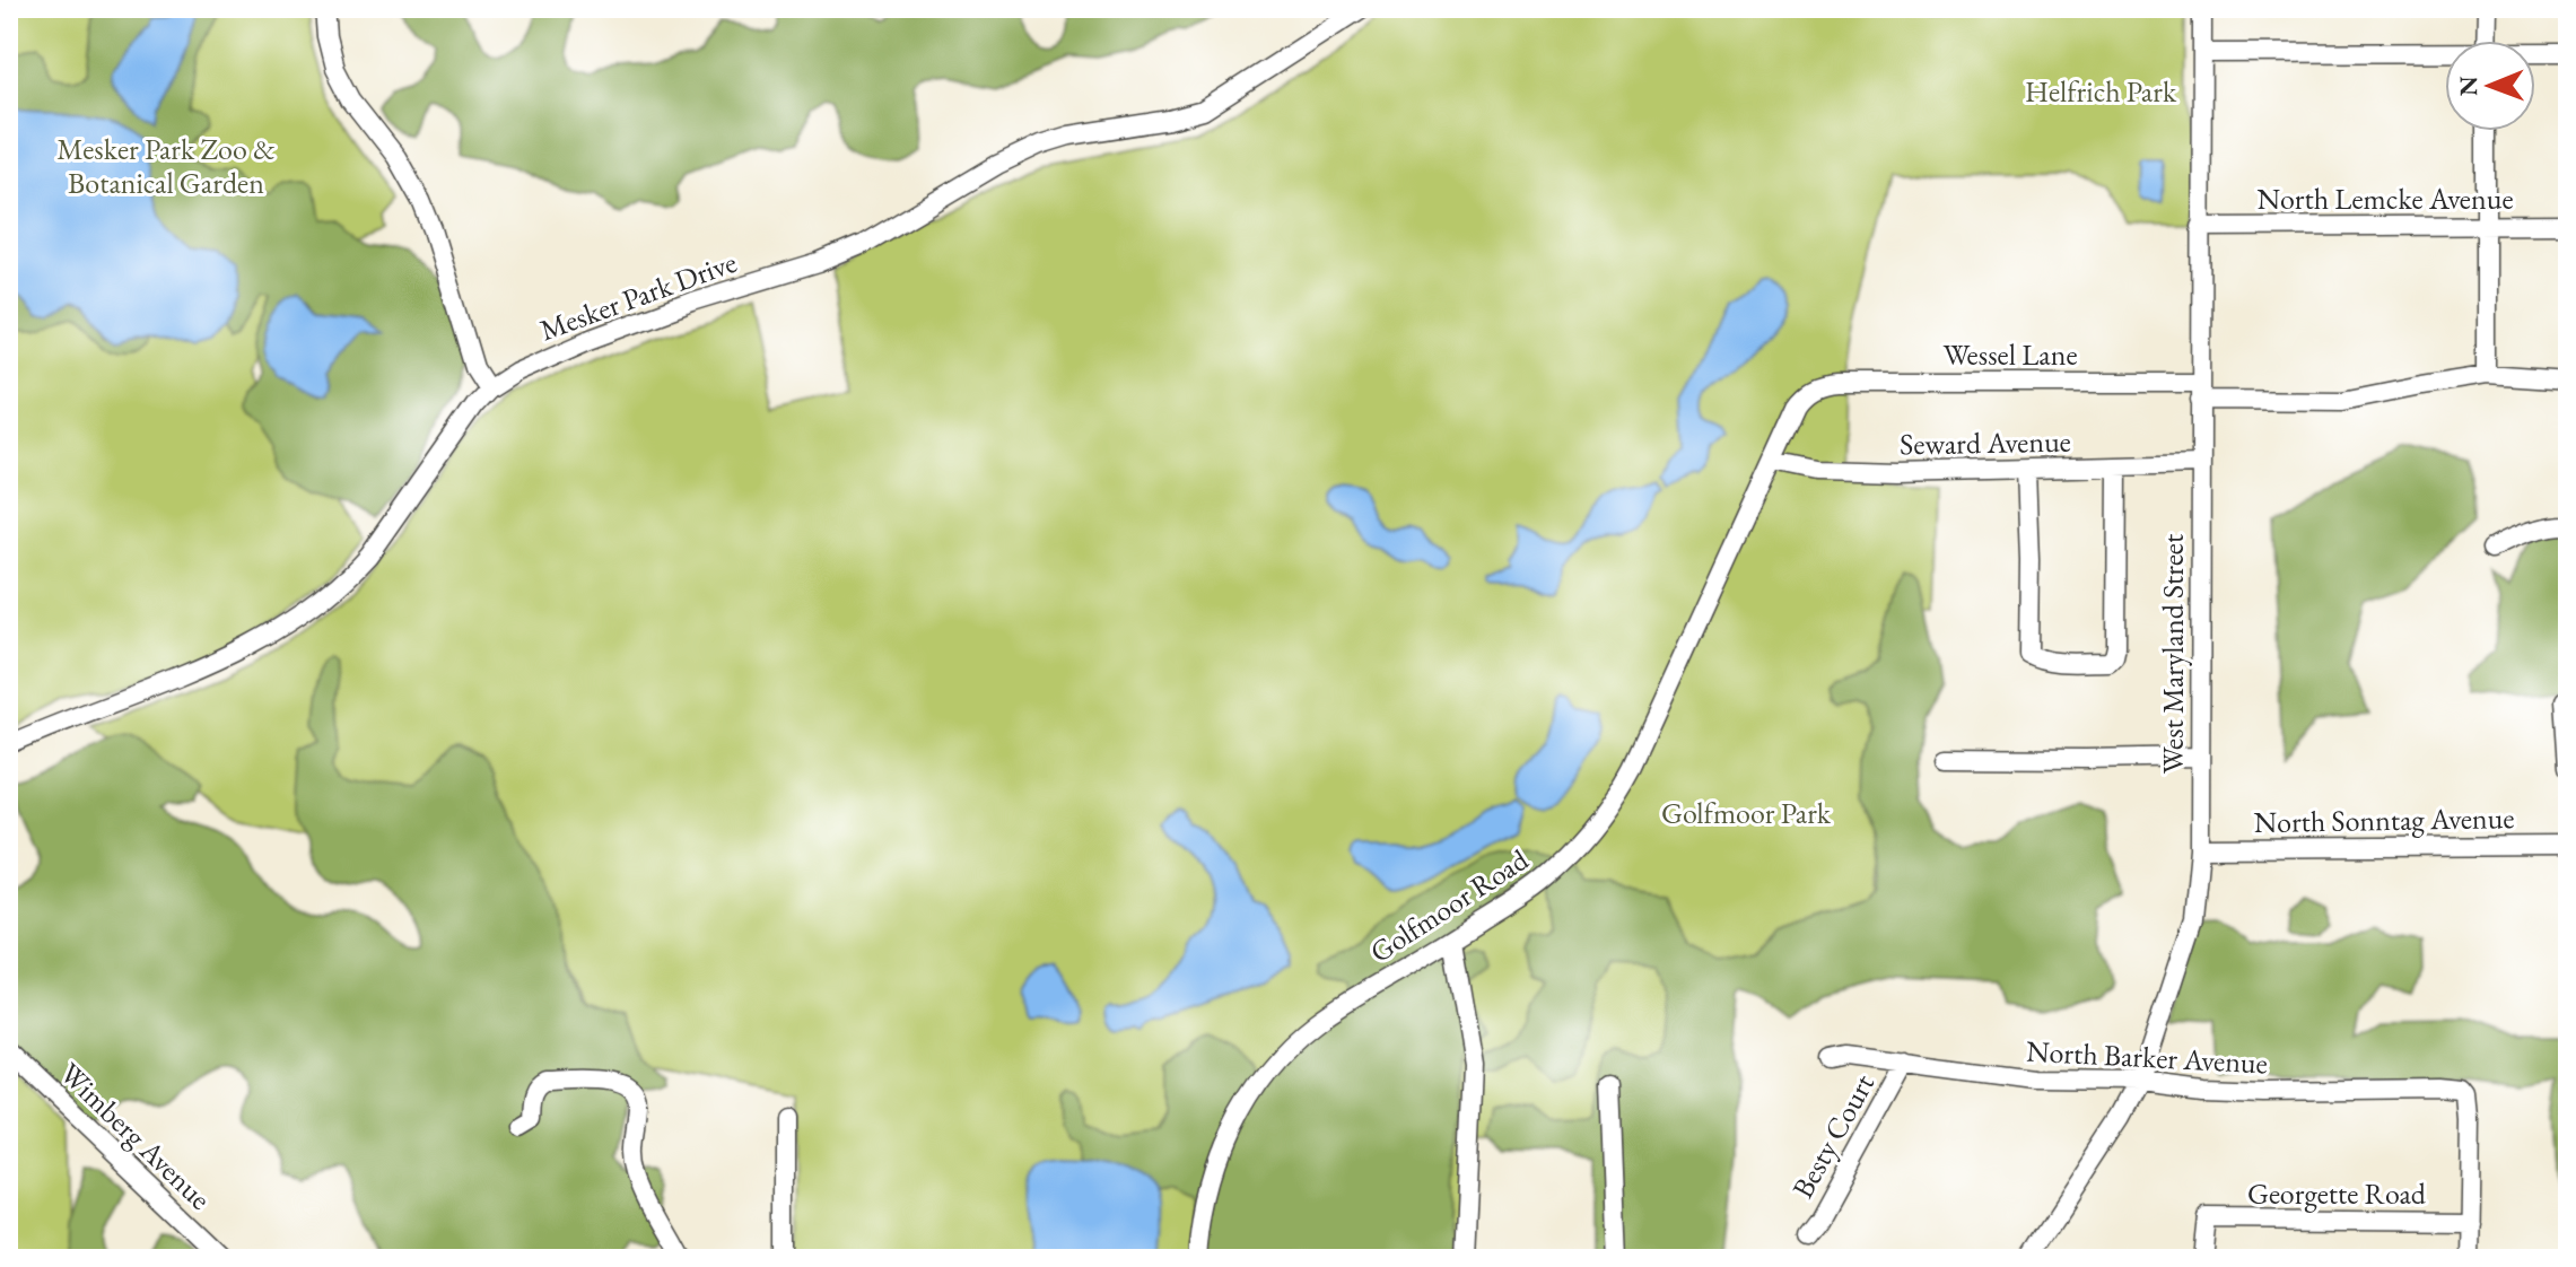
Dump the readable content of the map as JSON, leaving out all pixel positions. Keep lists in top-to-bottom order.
{
  "streets": {
    "street": [
      "North Lemcke Avenue",
      "Mesker Park Drive",
      "Wessel Lane",
      "Seward Avenue",
      "West Maryland Street",
      "North Sonntag Avenue",
      "Golfmoor Road",
      "North Barker Avenue",
      "Wimberg Avenue",
      "Besty Court",
      "Georgette Road"
    ]
  },
  "crossings": [
    ["North Lemcke Avenue", "West Maryland Street"],
    ["Wessel Lane", "West Maryland Street"],
    ["Wessel Lane", "Golfmoor Road"],
    ["Seward Avenue", "West Maryland Street"],
    ["Seward Avenue", "Golfmoor Road"],
    ["West Maryland Street", "North Sonntag Avenue"],
    ["West Maryland Street", "North Barker Avenue"],
    ["North Barker Avenue", "Besty Court"],
    ["North Barker Avenue", "Georgette Road"]
  ],
  "parks": ["Helfrich Park", "Mesker Park Zoo & Botanical Garden", "Golfmoor Park"],
  "north": "left"
}
